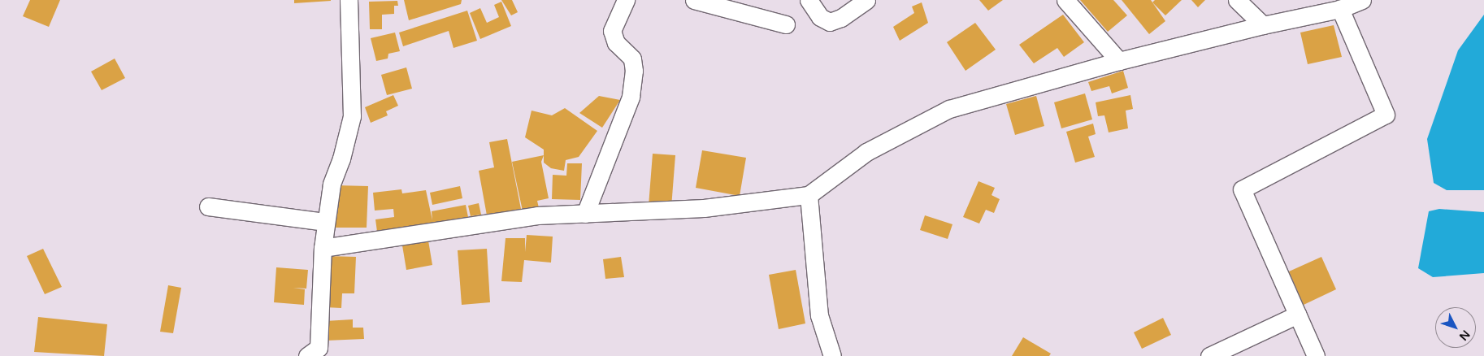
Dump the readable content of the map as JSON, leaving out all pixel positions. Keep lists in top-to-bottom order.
{
  "north": "bottom right"
}
